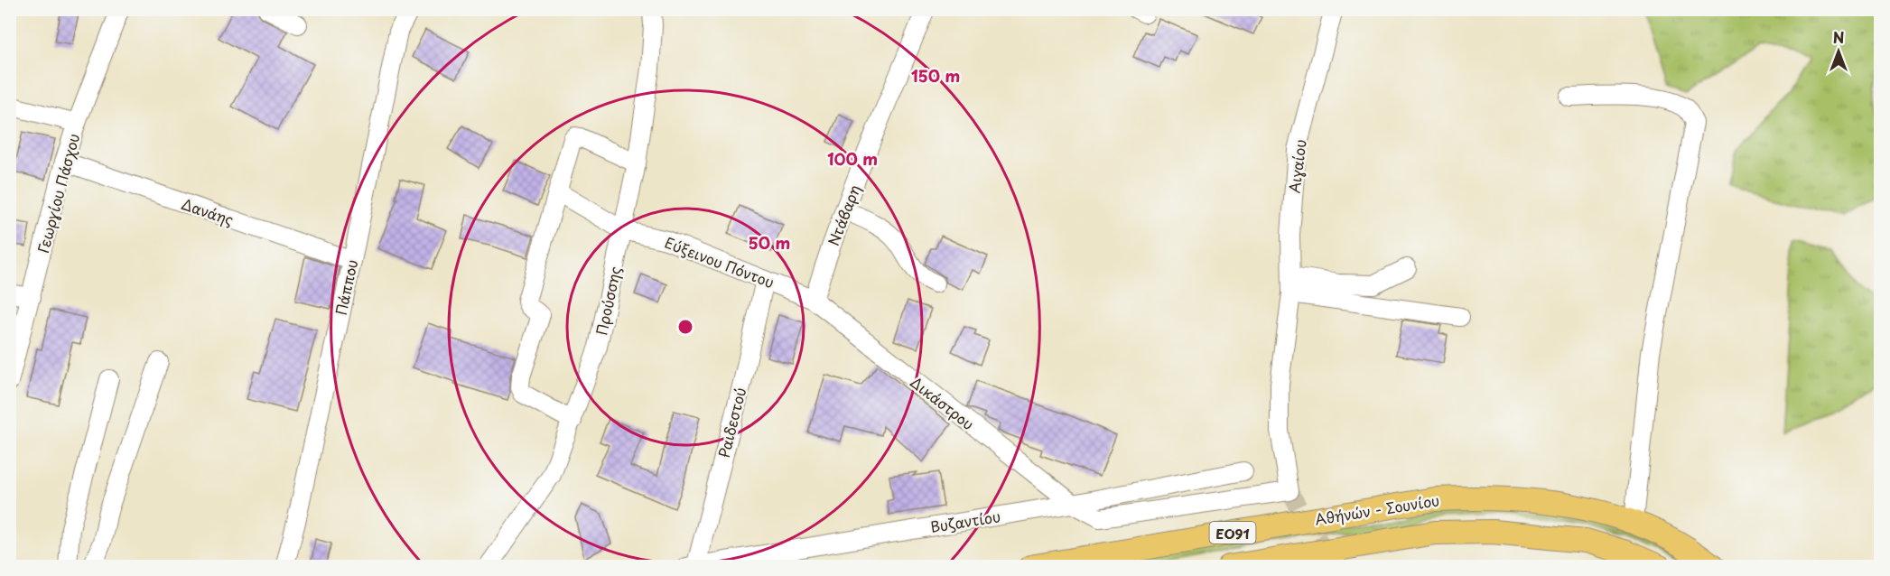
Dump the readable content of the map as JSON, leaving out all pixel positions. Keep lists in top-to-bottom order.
{
  "streets": {
    "main road": ["Αθήνών - Σουνίου", "ΕΟ91"],
    "street": [
      "Αιγαίου",
      "Γεωργίου Πάσχου",
      "Δανάης",
      "Ντάβαρη",
      "Εύξεινου Πόντου",
      "Πάππου",
      "Προύσσης",
      "Δικάστρου",
      "Ραιδεστού",
      "Βυζαντίου"
    ]
  },
  "crossings": [
    ["Αιγαίου", "Δικάστρου"],
    ["Αιγαίου", "Βυζαντίου"],
    ["Γεωργίου Πάσχου", "Δανάης"],
    ["Δανάης", "Πάππου"],
    ["Ντάβαρη", "Εύξεινου Πόντου"],
    ["Ντάβαρη", "Δικάστρου"],
    ["Εύξεινου Πόντου", "Προύσσης"],
    ["Εύξεινου Πόντου", "Δικάστρου"],
    ["Εύξεινου Πόντου", "Ραιδεστού"],
    ["Δικάστρου", "Βυζαντίου"],
    ["Ραιδεστού", "Βυζαντίου"]
  ],
  "north": "top",
  "rings": ["150 m", "100 m", "50 m"]
}
